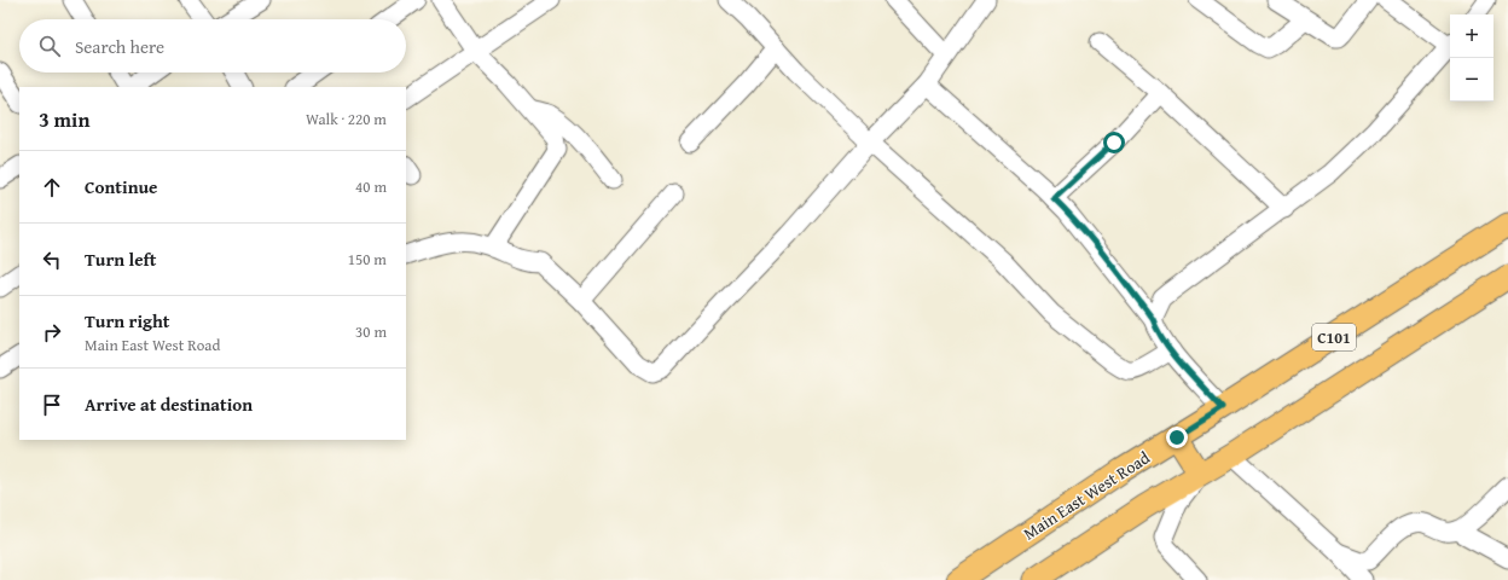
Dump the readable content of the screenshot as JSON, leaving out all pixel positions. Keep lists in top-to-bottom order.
{
  "streets": {
    "main road": ["C101", "Main East West Road"]
  },
  "page": {
    "map_buttons": ["+", "−"],
    "search": "Search here",
    "heading": ["3 min", "Walk · 220 m"],
    "list": [
      ["Continue", "40 m"],
      ["Turn left", "150 m"],
      ["Turn right", "Main East West Road", "30 m"],
      "Arrive at destination"
    ]
  }
}
